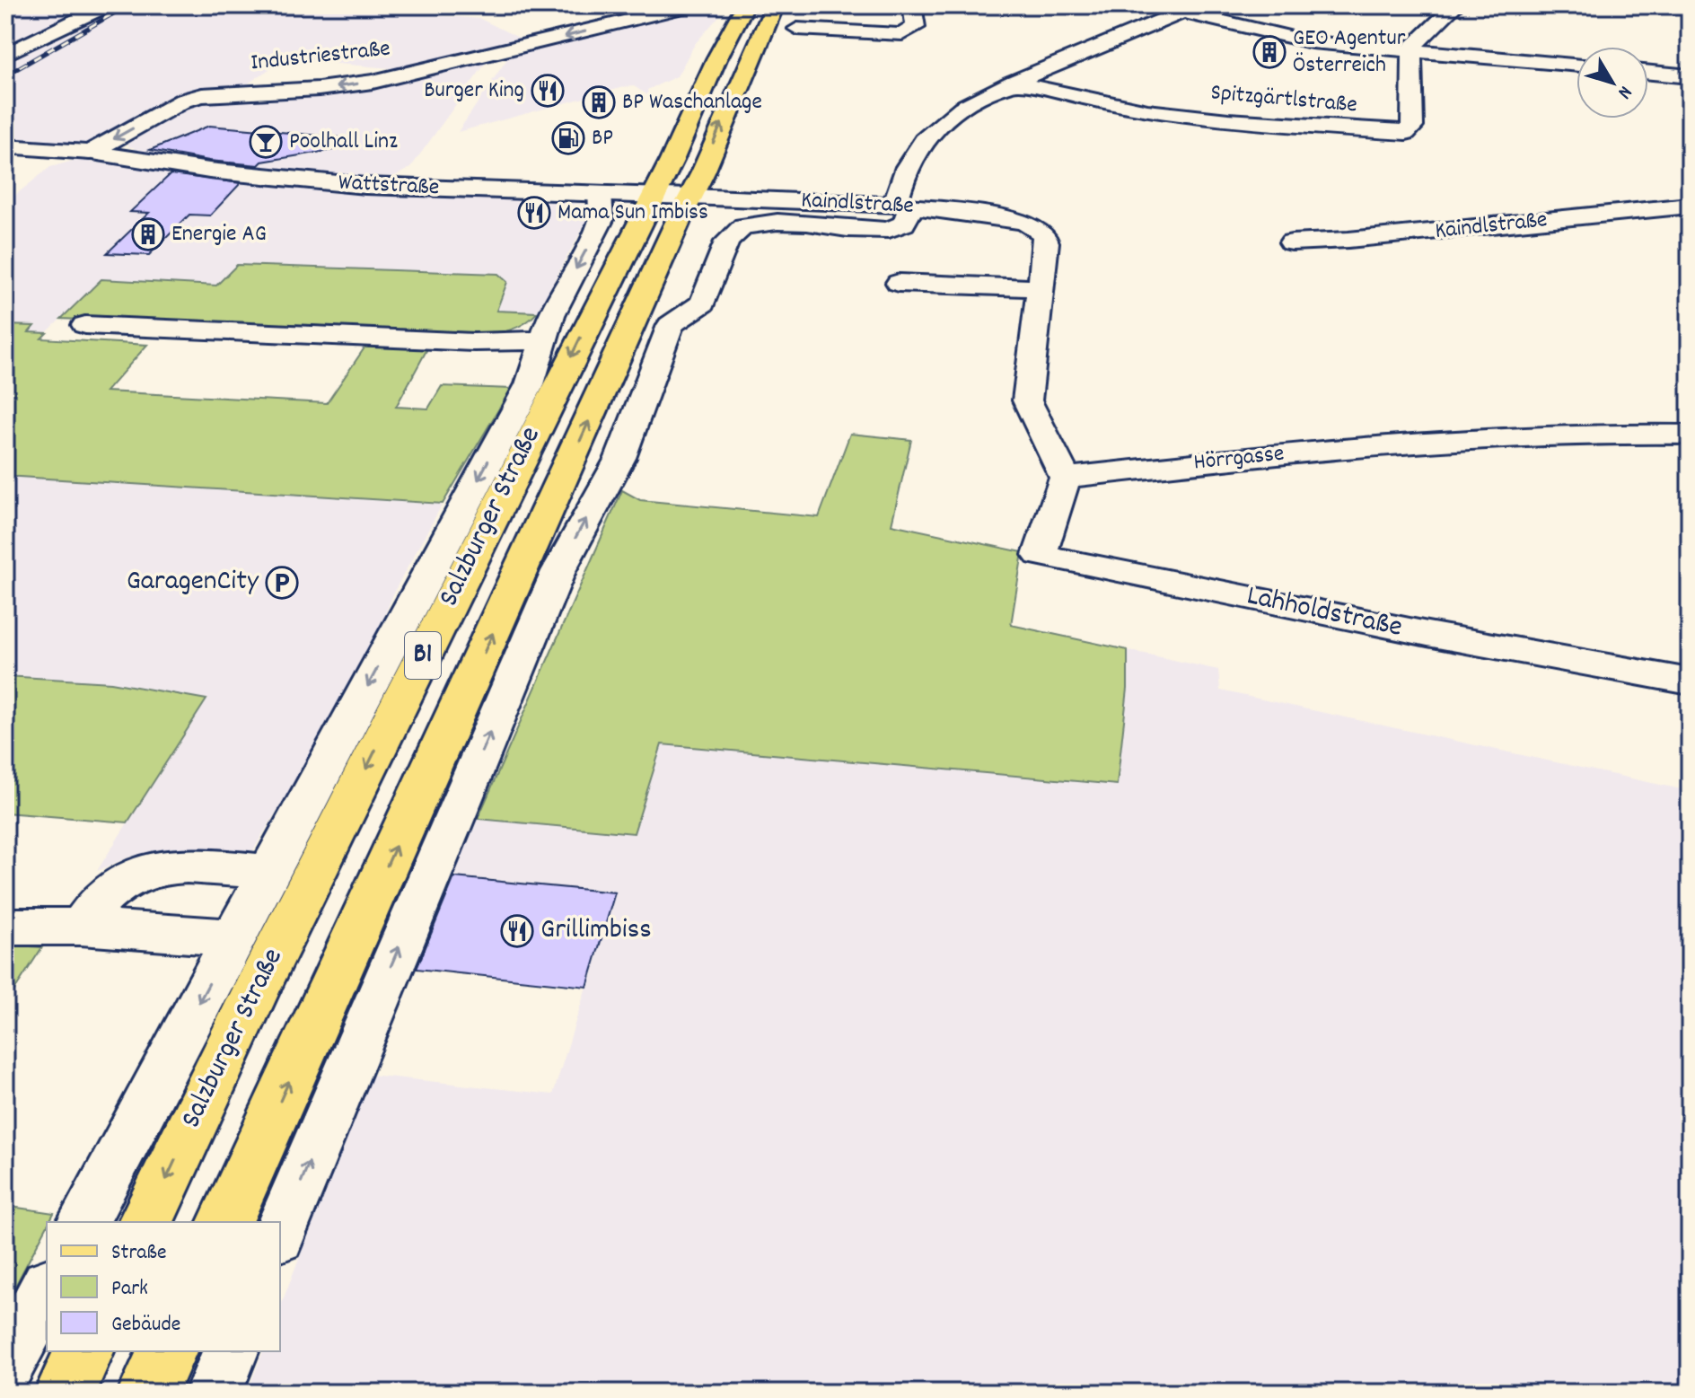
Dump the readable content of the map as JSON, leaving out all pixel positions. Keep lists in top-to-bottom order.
{
  "streets": {
    "main road": ["Salzburger Straße", "B1"],
    "street": [
      "Industriestraße",
      "Spitzgärtlstraße",
      "Wattstraße",
      "Kaindlstraße",
      "Hörrgasse",
      "Lahholdstraße"
    ]
  },
  "crossings": [
    ["Industriestraße", "Wattstraße"],
    ["Wattstraße", "Kaindlstraße"],
    ["Wattstraße", "Salzburger Straße"],
    ["Kaindlstraße", "Salzburger Straße"],
    ["Hörrgasse", "Lahholdstraße"]
  ],
  "places": {
    "building": ["GEO Agentur Österreich", "BP Waschanlage", "Energie AG"],
    "restaurant": ["Burger King", "Mama Sun Imbiss", "Grillimbiss"],
    "fuel station": ["BP"],
    "bar": ["Poolhall Linz"],
    "parking": ["GaragenCity"]
  },
  "legend": ["Straße", "Park", "Gebäude"],
  "north": "bottom right"
}
